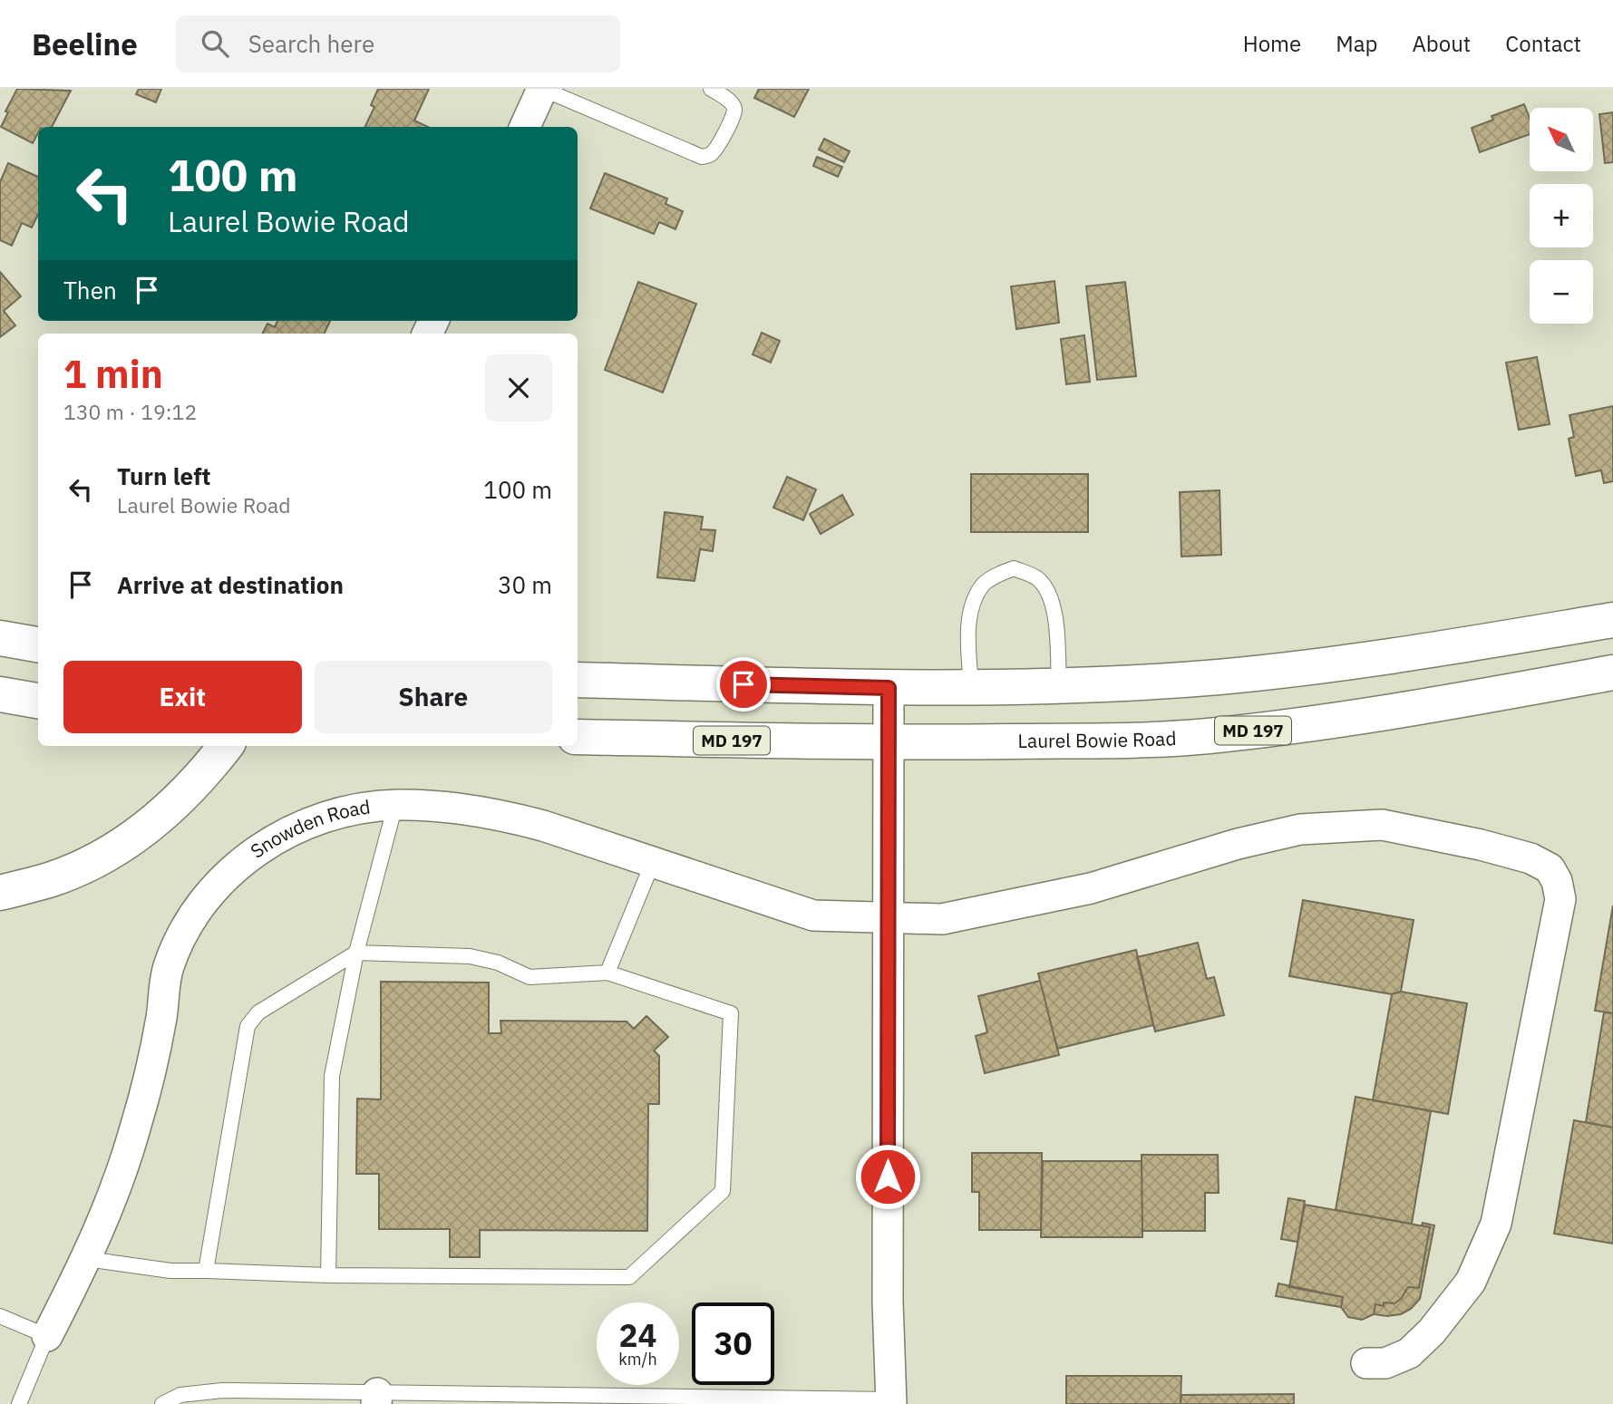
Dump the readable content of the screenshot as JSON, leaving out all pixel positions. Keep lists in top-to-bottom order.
{
  "streets": {
    "main road": ["MD 197", "Laurel Bowie Road"],
    "street": ["Snowden Road"]
  },
  "north": "top left",
  "page": {
    "header": "Beeline",
    "search": "Search here",
    "nav": [
      "Home",
      "Map",
      "About",
      "Contact"
    ],
    "map_buttons": ["+", "−"],
    "turn": ["100 m", "Laurel Bowie Road"],
    "then": "Then",
    "heading": ["1 min", "130 m · 19:12"],
    "list": [
      {
        "name": "Turn left",
        "note": "Laurel Bowie Road",
        "value": "100 m"
      },
      {
        "name": "Arrive at destination",
        "value": "30 m"
      }
    ],
    "buttons": ["Exit", "Share"],
    "speed": "24 km/h",
    "limit": "30"
  }
}
